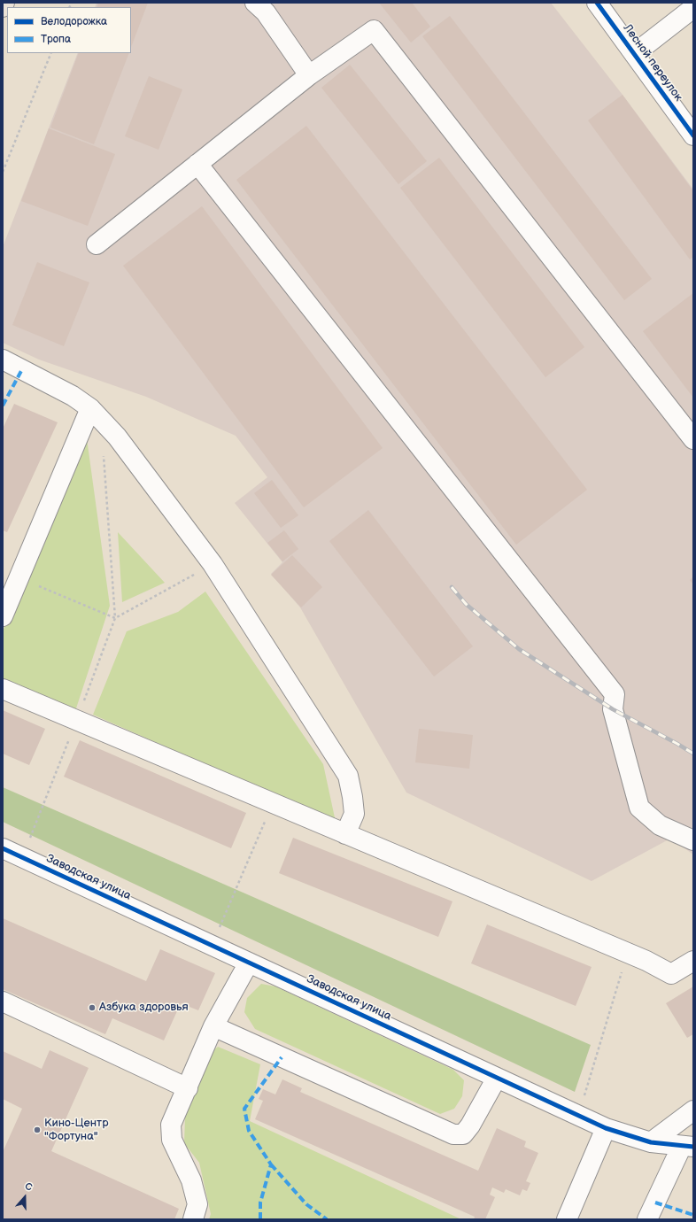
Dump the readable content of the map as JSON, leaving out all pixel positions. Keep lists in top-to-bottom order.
{
  "streets": {
    "street": ["Лесной переулок", "Заводская улица"]
  },
  "places": ["Азбука здоровья", "Кино-Центр \"Фортуна\""],
  "legend": ["Велодорожка", "Тропа"],
  "north": "top"
}
